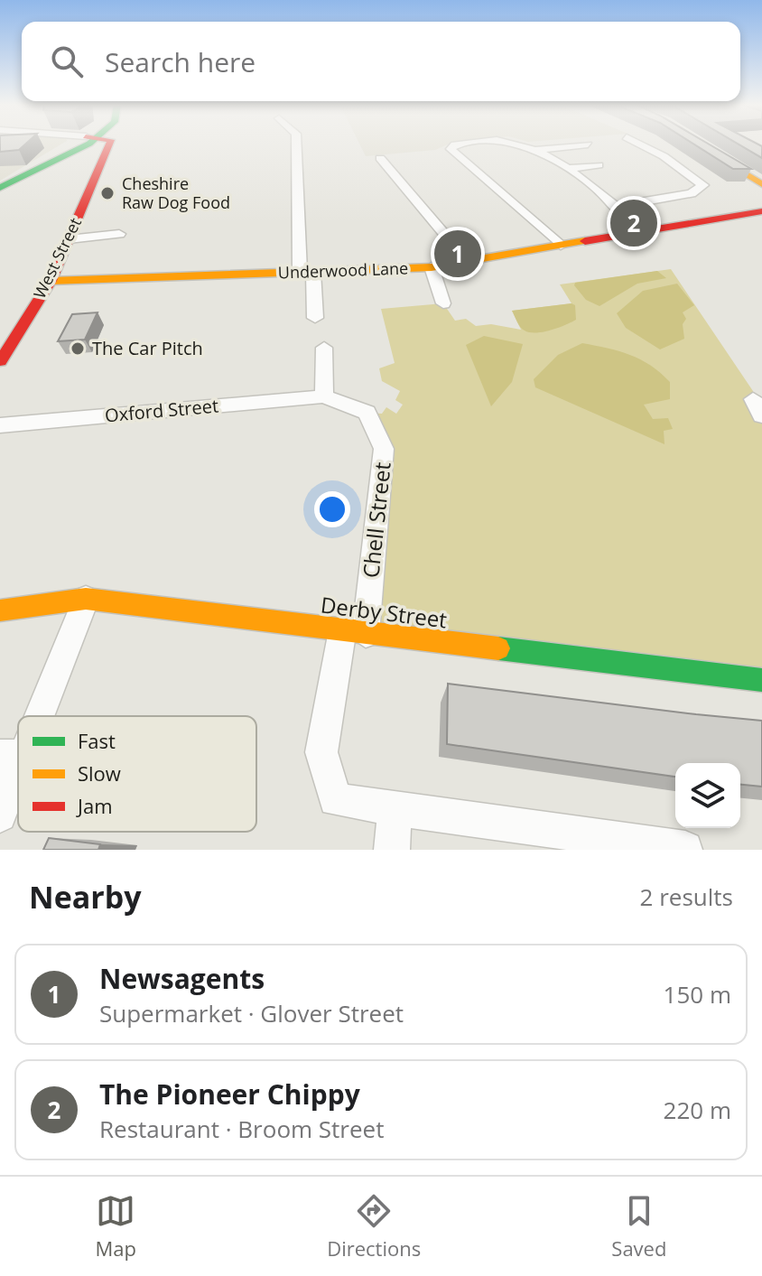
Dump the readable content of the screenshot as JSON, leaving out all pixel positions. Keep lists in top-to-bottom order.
{
  "streets": {
    "street": [
      "West Street",
      "Underwood Lane",
      "Oxford Street",
      "Chell Street",
      "Derby Street"
    ]
  },
  "crossings": [
    ["West Street", "Underwood Lane"],
    ["Oxford Street", "Chell Street"],
    ["Chell Street", "Derby Street"]
  ],
  "places": ["Cheshire Raw Dog Food", "The Car Pitch"],
  "legend": ["Fast", "Slow", "Jam"],
  "page": {
    "search": "Search here",
    "pins": ["2", "1"],
    "heading": ["Nearby", "2 results"],
    "list": [
      {
        "mark": "1",
        "name": "Newsagents",
        "note": "Supermarket · Glover Street",
        "value": "150 m"
      },
      {
        "mark": "2",
        "name": "The Pioneer Chippy",
        "note": "Restaurant · Broom Street",
        "value": "220 m"
      }
    ],
    "nav": ["Map", "Directions", "Saved"]
  }
}
